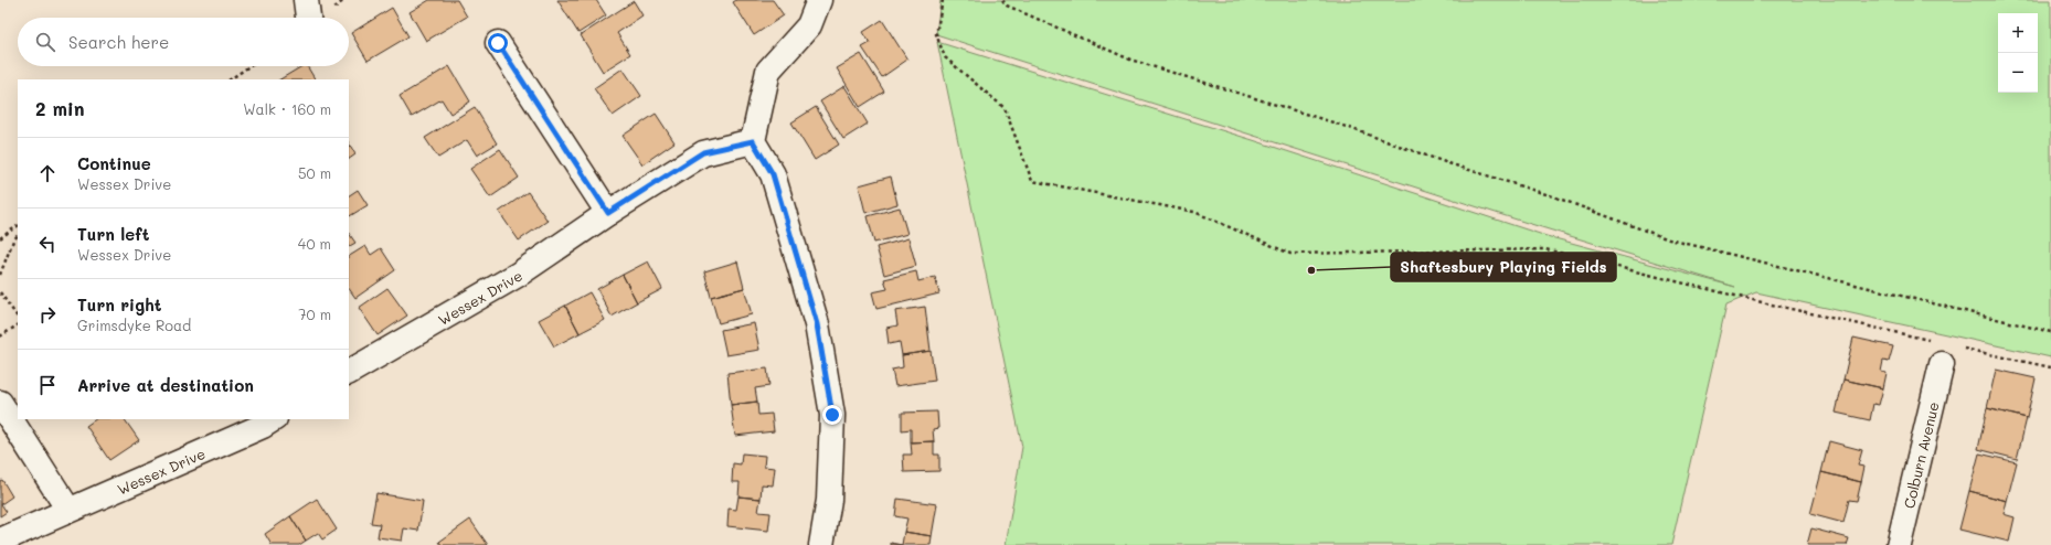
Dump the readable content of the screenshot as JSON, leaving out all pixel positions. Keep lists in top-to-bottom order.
{
  "streets": {
    "street": ["Wessex Drive", "Colburn Avenue"]
  },
  "places": ["Shaftesbury Playing Fields"],
  "page": {
    "map_buttons": ["+", "−"],
    "search": "Search here",
    "heading": ["2 min", "Walk · 160 m"],
    "list": [
      ["Continue", "Wessex Drive", "50 m"],
      ["Turn left", "Wessex Drive", "40 m"],
      ["Turn right", "Grimsdyke Road", "70 m"],
      "Arrive at destination"
    ]
  }
}
